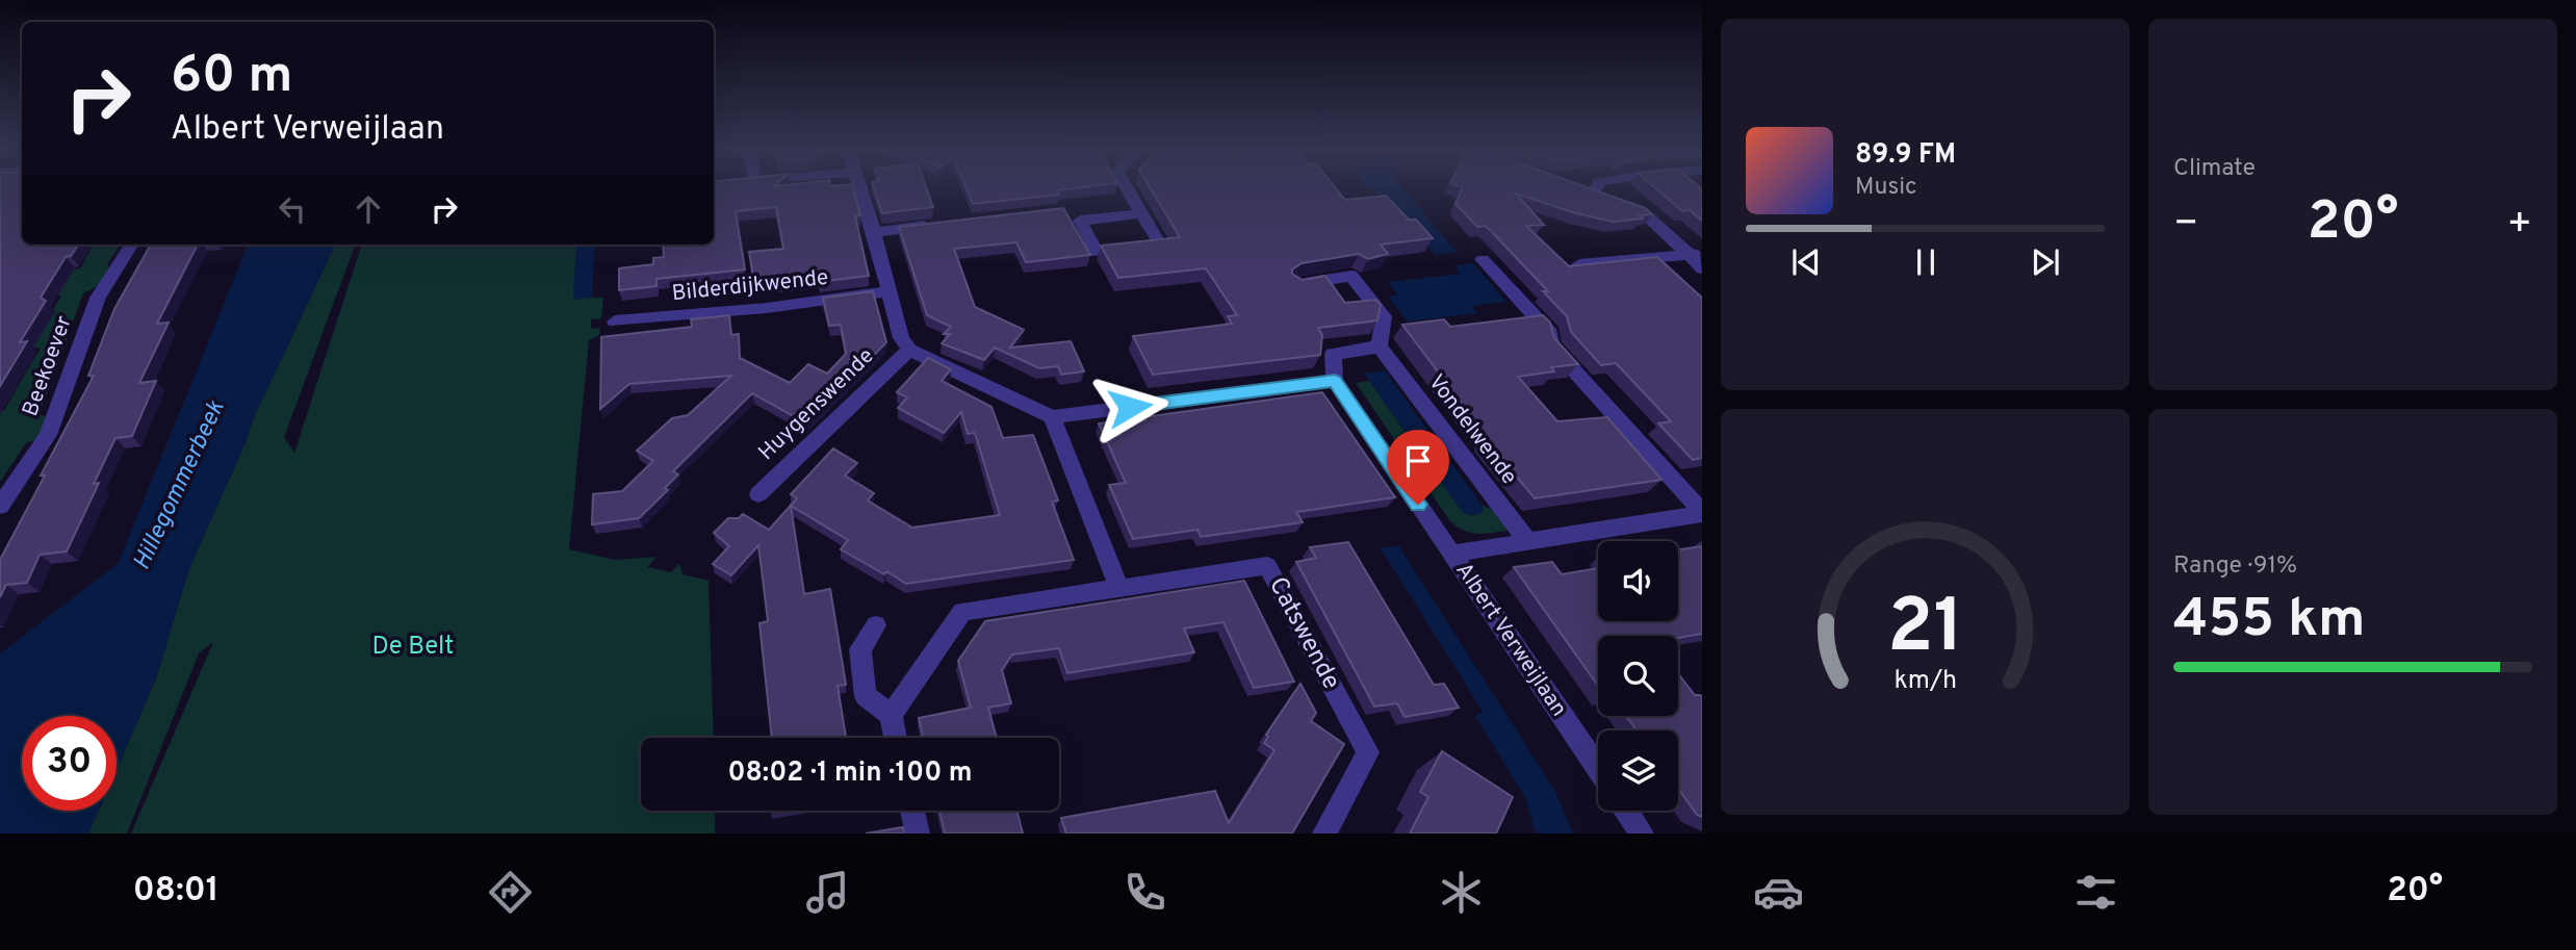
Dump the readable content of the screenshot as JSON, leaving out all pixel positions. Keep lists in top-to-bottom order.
{
  "streets": {
    "street": [
      "Bilderdijkwende",
      "Beekoever",
      "Huygenswende",
      "Vondelwende",
      "Catswende",
      "Albert Verweijlaan"
    ]
  },
  "water": ["Hillegommerbeek"],
  "parks": ["De Belt"],
  "page": {
    "tile": [
      "Climate",
      ["Range · 91%", "455 km"]
    ],
    "turn": ["60 m", "Albert Verweijlaan"],
    "song": ["89.9 FM", "Music"],
    "heat": ["−", "20°", "+"],
    "limit": "30",
    "trip": "08:02 · 1 min · 100 m",
    "tabs": ["08:01", "20°"],
    "gauge": ["21", "km/h"]
  }
}
